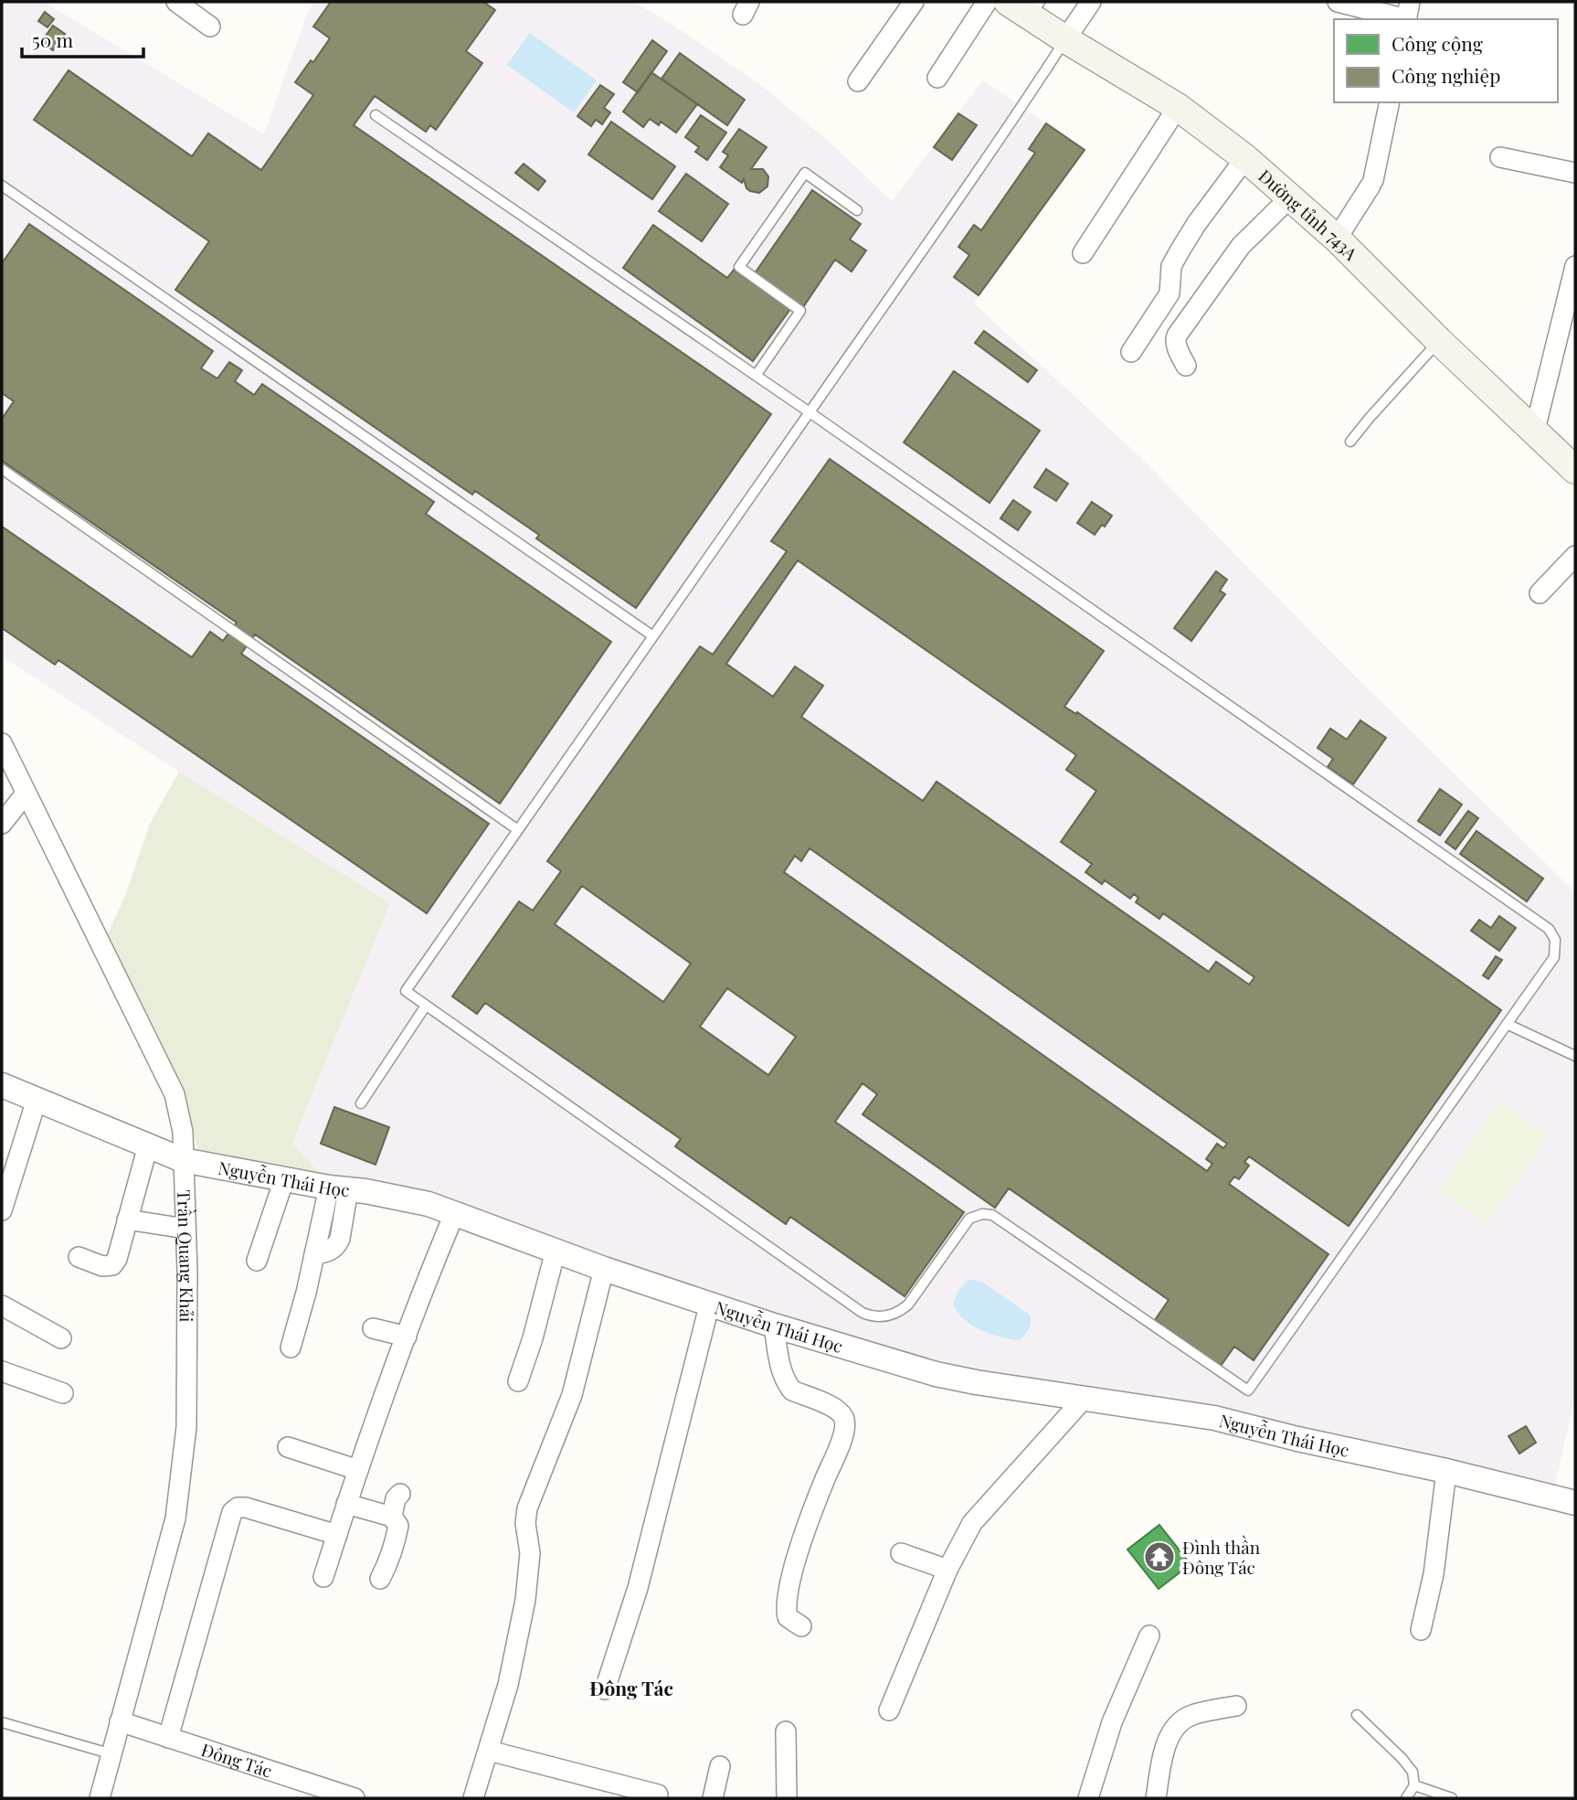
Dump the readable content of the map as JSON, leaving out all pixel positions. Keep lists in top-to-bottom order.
{
  "streets": {
    "main road": ["Đường tỉnh 743A"],
    "street": ["Nguyễn Thái Học", "Trần Quang Khải", "Đông Tác"]
  },
  "crossings": [
    ["Nguyễn Thái Học", "Trần Quang Khải"],
    ["Trần Quang Khải", "Đông Tác"]
  ],
  "districts": ["Đông Tác"],
  "places": {
    "temple": ["Đình thần Đông Tác"]
  },
  "legend": ["Công cộng", "Công nghiệp"],
  "scale_bar": "50 m"
}
